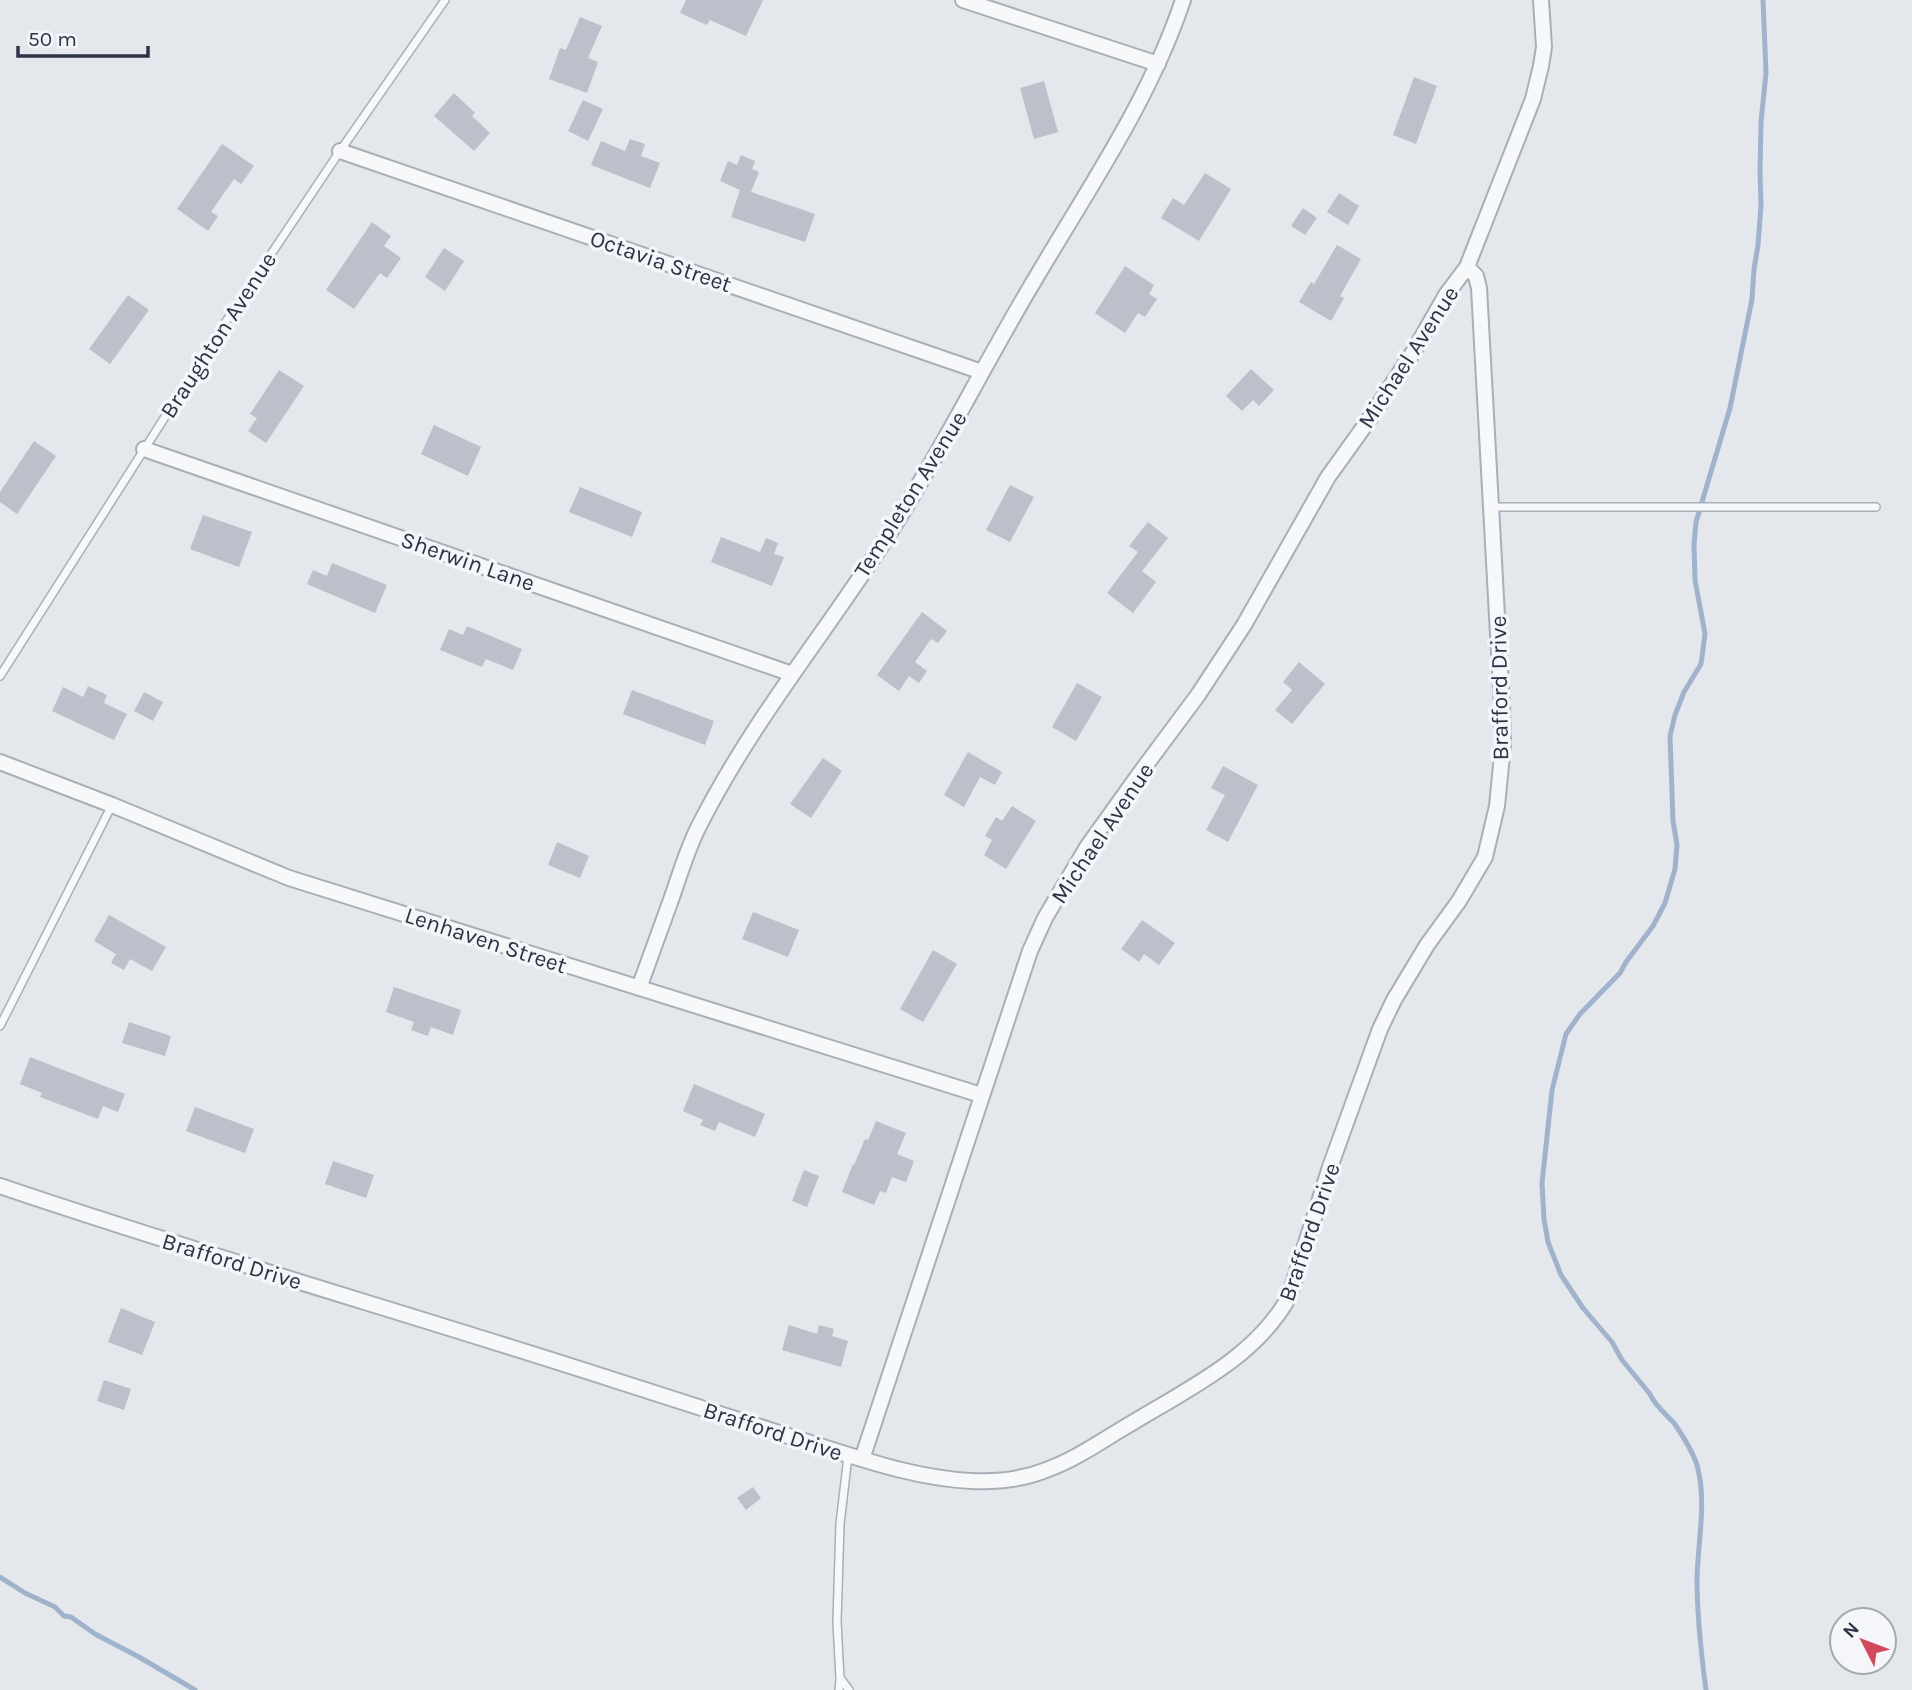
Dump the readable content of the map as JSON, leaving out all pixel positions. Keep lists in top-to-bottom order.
{
  "streets": {
    "street": [
      "Octavia Street",
      "Michael Avenue",
      "Templeton Avenue",
      "Sherwin Lane",
      "Brafford Drive",
      "Lenhaven Street"
    ],
    "lane": ["Braughton Avenue"]
  },
  "crossings": [
    ["Octavia Street", "Braughton Avenue"],
    ["Octavia Street", "Templeton Avenue"],
    ["Braughton Avenue", "Sherwin Lane"],
    ["Michael Avenue", "Brafford Drive"],
    ["Michael Avenue", "Lenhaven Street"],
    ["Templeton Avenue", "Sherwin Lane"],
    ["Templeton Avenue", "Lenhaven Street"]
  ],
  "scale_bar": "50 m",
  "north": "top left"
}
